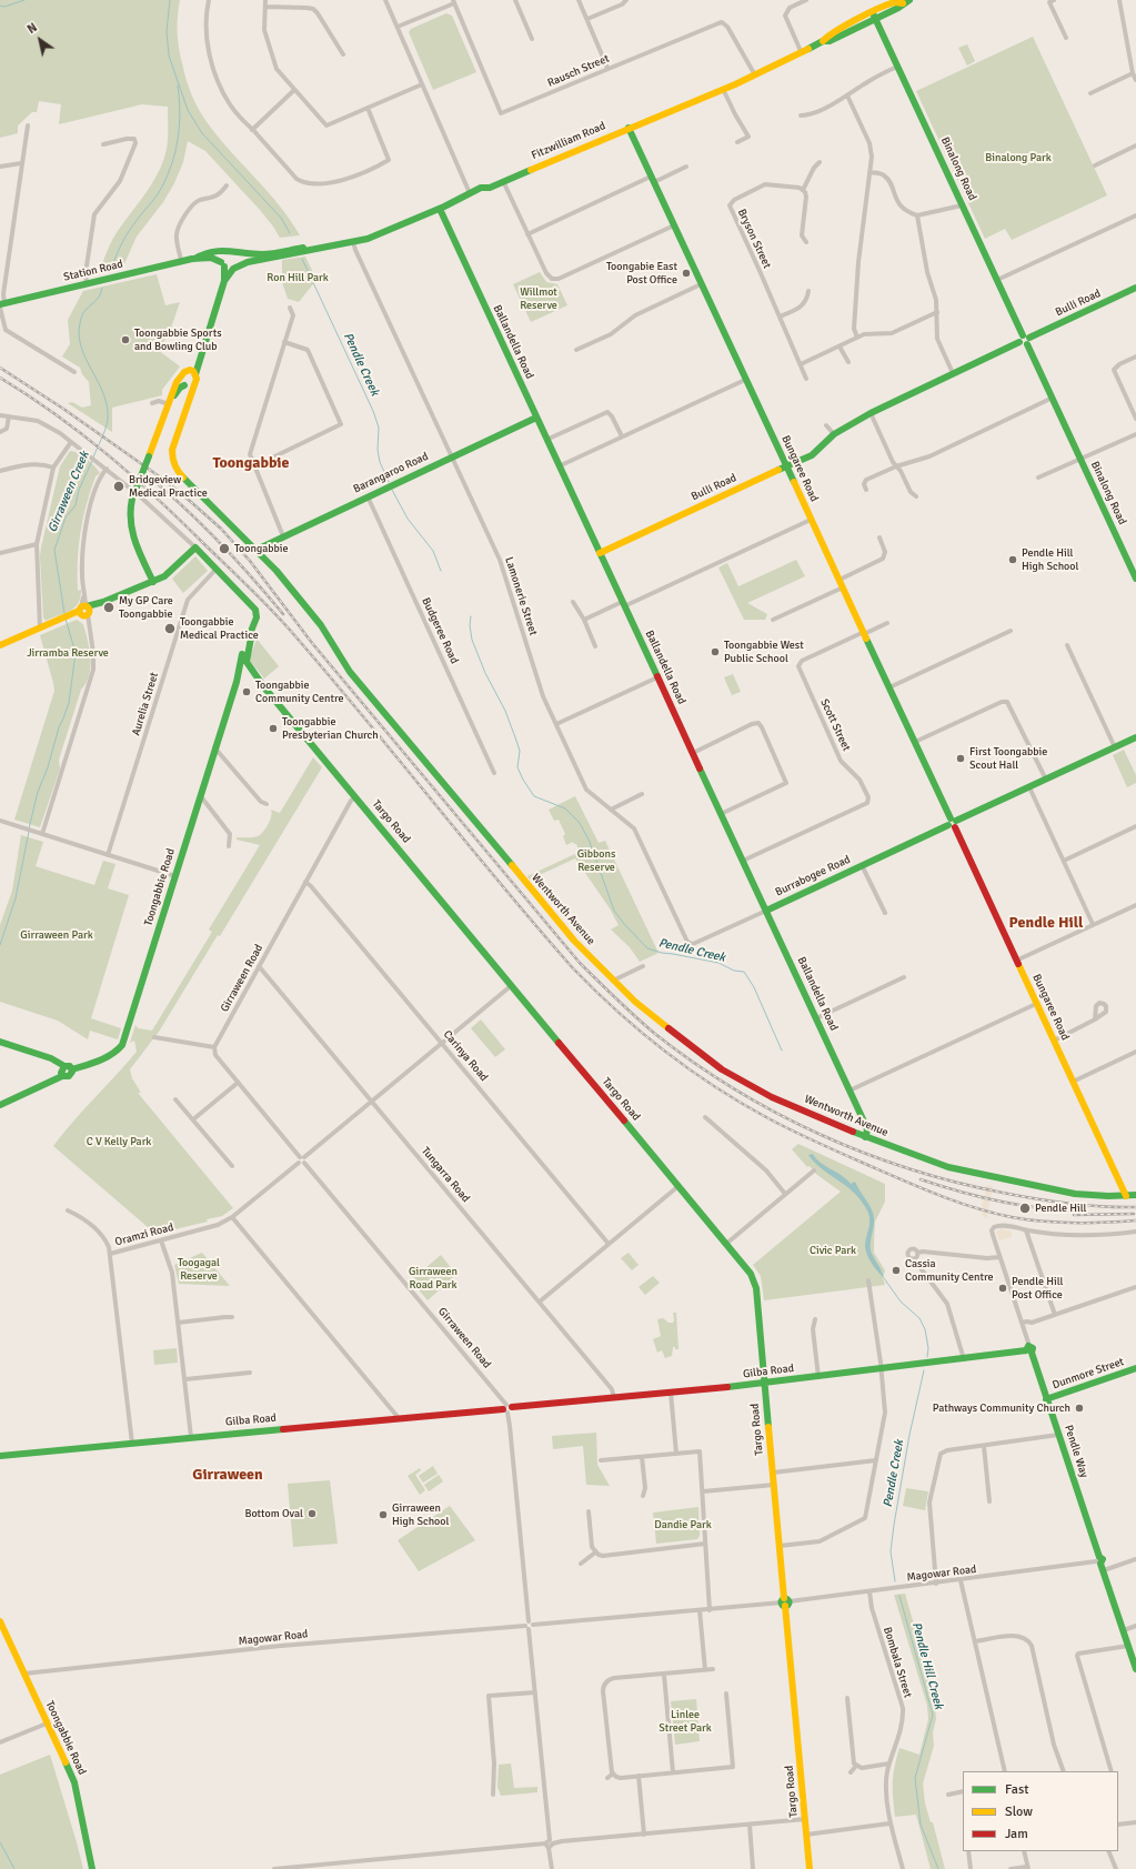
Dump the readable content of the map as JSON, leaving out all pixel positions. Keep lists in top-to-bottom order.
{
  "streets": {
    "street": [
      "Rausch Street",
      "Fitzwilliam Road",
      "Binalong Road",
      "Bryson Street",
      "Station Road",
      "Bulli Road",
      "Ballandella Road",
      "Bungaree Road",
      "Barangaroo Road",
      "Lamonerie Street",
      "Budgeree Road",
      "Aurelia Street",
      "Scott Street",
      "Targo Road",
      "Burrabogee Road",
      "Toongabbie Road",
      "Wentworth Avenue",
      "Girraween Road",
      "Carinya Road",
      "Tungarra Road",
      "Oramzi Road",
      "Gilba Road",
      "Dunmore Street",
      "Pendle Way",
      "Magowar Road",
      "Bombala Street"
    ]
  },
  "crossings": [
    ["Rausch Street", "Fitzwilliam Road"],
    ["Fitzwilliam Road", "Binalong Road"],
    ["Fitzwilliam Road", "Station Road"],
    ["Fitzwilliam Road", "Ballandella Road"],
    ["Fitzwilliam Road", "Bungaree Road"],
    ["Fitzwilliam Road", "Lamonerie Street"],
    ["Binalong Road", "Bulli Road"],
    ["Bulli Road", "Ballandella Road"],
    ["Bulli Road", "Bungaree Road"],
    ["Ballandella Road", "Barangaroo Road"],
    ["Ballandella Road", "Scott Street"],
    ["Ballandella Road", "Burrabogee Road"],
    ["Ballandella Road", "Wentworth Avenue"],
    ["Bungaree Road", "Scott Street"],
    ["Bungaree Road", "Burrabogee Road"],
    ["Bungaree Road", "Wentworth Avenue"],
    ["Barangaroo Road", "Lamonerie Street"],
    ["Barangaroo Road", "Budgeree Road"],
    ["Barangaroo Road", "Wentworth Avenue"],
    ["Lamonerie Street", "Burrabogee Road"],
    ["Aurelia Street", "Toongabbie Road"],
    ["Targo Road", "Toongabbie Road"],
    ["Targo Road", "Girraween Road"],
    ["Targo Road", "Oramzi Road"],
    ["Targo Road", "Gilba Road"],
    ["Targo Road", "Magowar Road"],
    ["Toongabbie Road", "Magowar Road"],
    ["Girraween Road", "Carinya Road"],
    ["Girraween Road", "Tungarra Road"],
    ["Girraween Road", "Oramzi Road"],
    ["Girraween Road", "Gilba Road"],
    ["Carinya Road", "Oramzi Road"],
    ["Tungarra Road", "Oramzi Road"],
    ["Tungarra Road", "Gilba Road"],
    ["Oramzi Road", "Gilba Road"],
    ["Gilba Road", "Pendle Way"],
    ["Dunmore Street", "Pendle Way"],
    ["Pendle Way", "Magowar Road"],
    ["Magowar Road", "Bombala Street"]
  ],
  "districts": ["Toongabbie", "Pendle Hill", "Girraween"],
  "water": ["Pendle Creek", "Girraween Creek", "Pendle Hill Creek"],
  "parks": [
    "Binalong Park",
    "Ron Hill Park",
    "Willmot Reserve",
    "Jirramba Reserve",
    "Gibbons Reserve",
    "Girraween Park",
    "C V Kelly Park",
    "Civic Park",
    "Toogagal Reserve",
    "Girraween Road Park",
    "Dandie Park",
    "Linlee Street Park"
  ],
  "places": [
    "Toongabie East Post Office",
    "Toongabbie Sports and Bowling Club",
    "Bridgeview Medical Practice",
    "Toongabbie",
    "Pendle Hill High School",
    "My GP Care Toongabbie",
    "Toongabbie Medical Practice",
    "Toongabbie West Public School",
    "Toongabbie Community Centre",
    "Toongabbie Presbyterian Church",
    "First Toongabbie Scout Hall",
    "Pendle Hill",
    "Cassia Community Centre",
    "Pendle Hill Post Office",
    "Pathways Community Church",
    "Bottom Oval",
    "Girraween High School"
  ],
  "legend": ["Fast", "Slow", "Jam"],
  "north": "top left"
}
